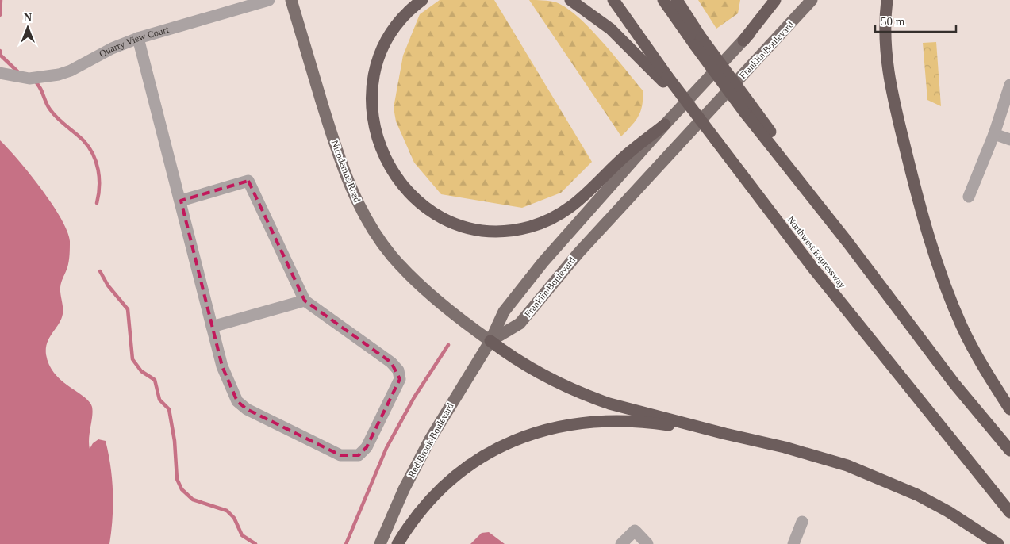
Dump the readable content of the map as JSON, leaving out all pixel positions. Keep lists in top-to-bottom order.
{
  "streets": {
    "highway": ["Northwest Expressway"],
    "main road": ["Franklin Boulevard", "Nicodemus Road", "Red Brook Boulevard"],
    "street": ["Quarry View Court"]
  },
  "crossings": [
    ["Franklin Boulevard", "Nicodemus Road"],
    ["Franklin Boulevard", "Red Brook Boulevard"],
    ["Nicodemus Road", "Red Brook Boulevard"]
  ],
  "scale_bar": "50 m",
  "north": "top"
}
